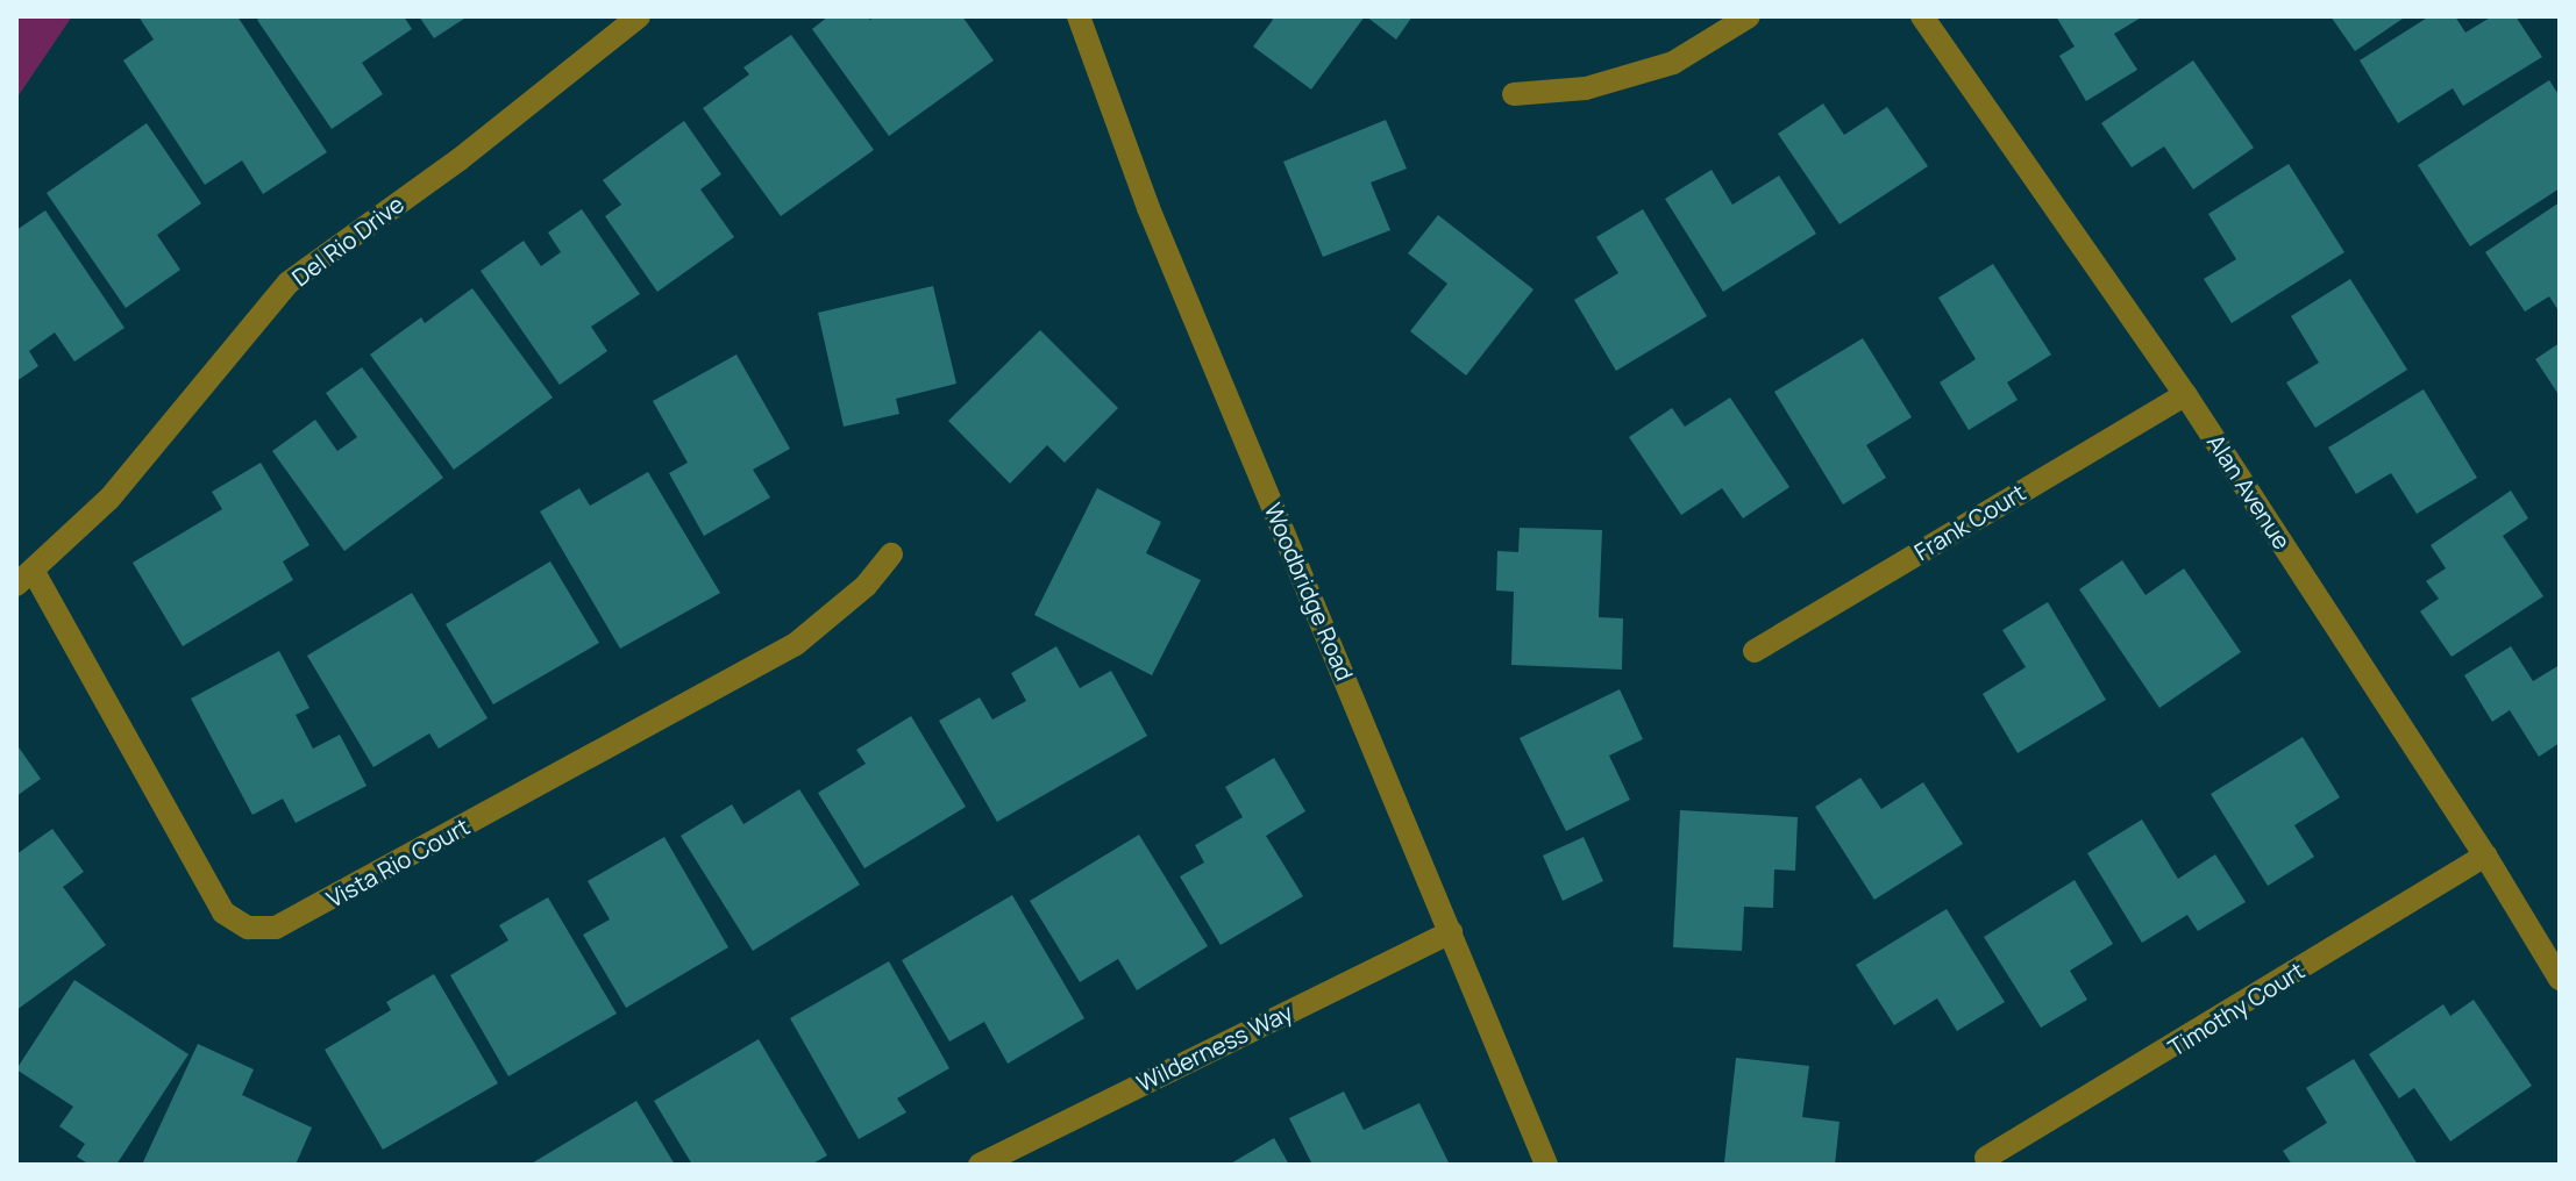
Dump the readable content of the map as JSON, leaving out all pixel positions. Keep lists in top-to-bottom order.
{
  "streets": {
    "street": [
      "Del Rio Drive",
      "Alan Avenue",
      "Frank Court",
      "Woodbridge Road",
      "Vista Rio Court",
      "Timothy Court",
      "Wilderness Way"
    ]
  },
  "crossings": [
    ["Del Rio Drive", "Vista Rio Court"],
    ["Alan Avenue", "Frank Court"],
    ["Alan Avenue", "Timothy Court"],
    ["Woodbridge Road", "Wilderness Way"]
  ]
}
